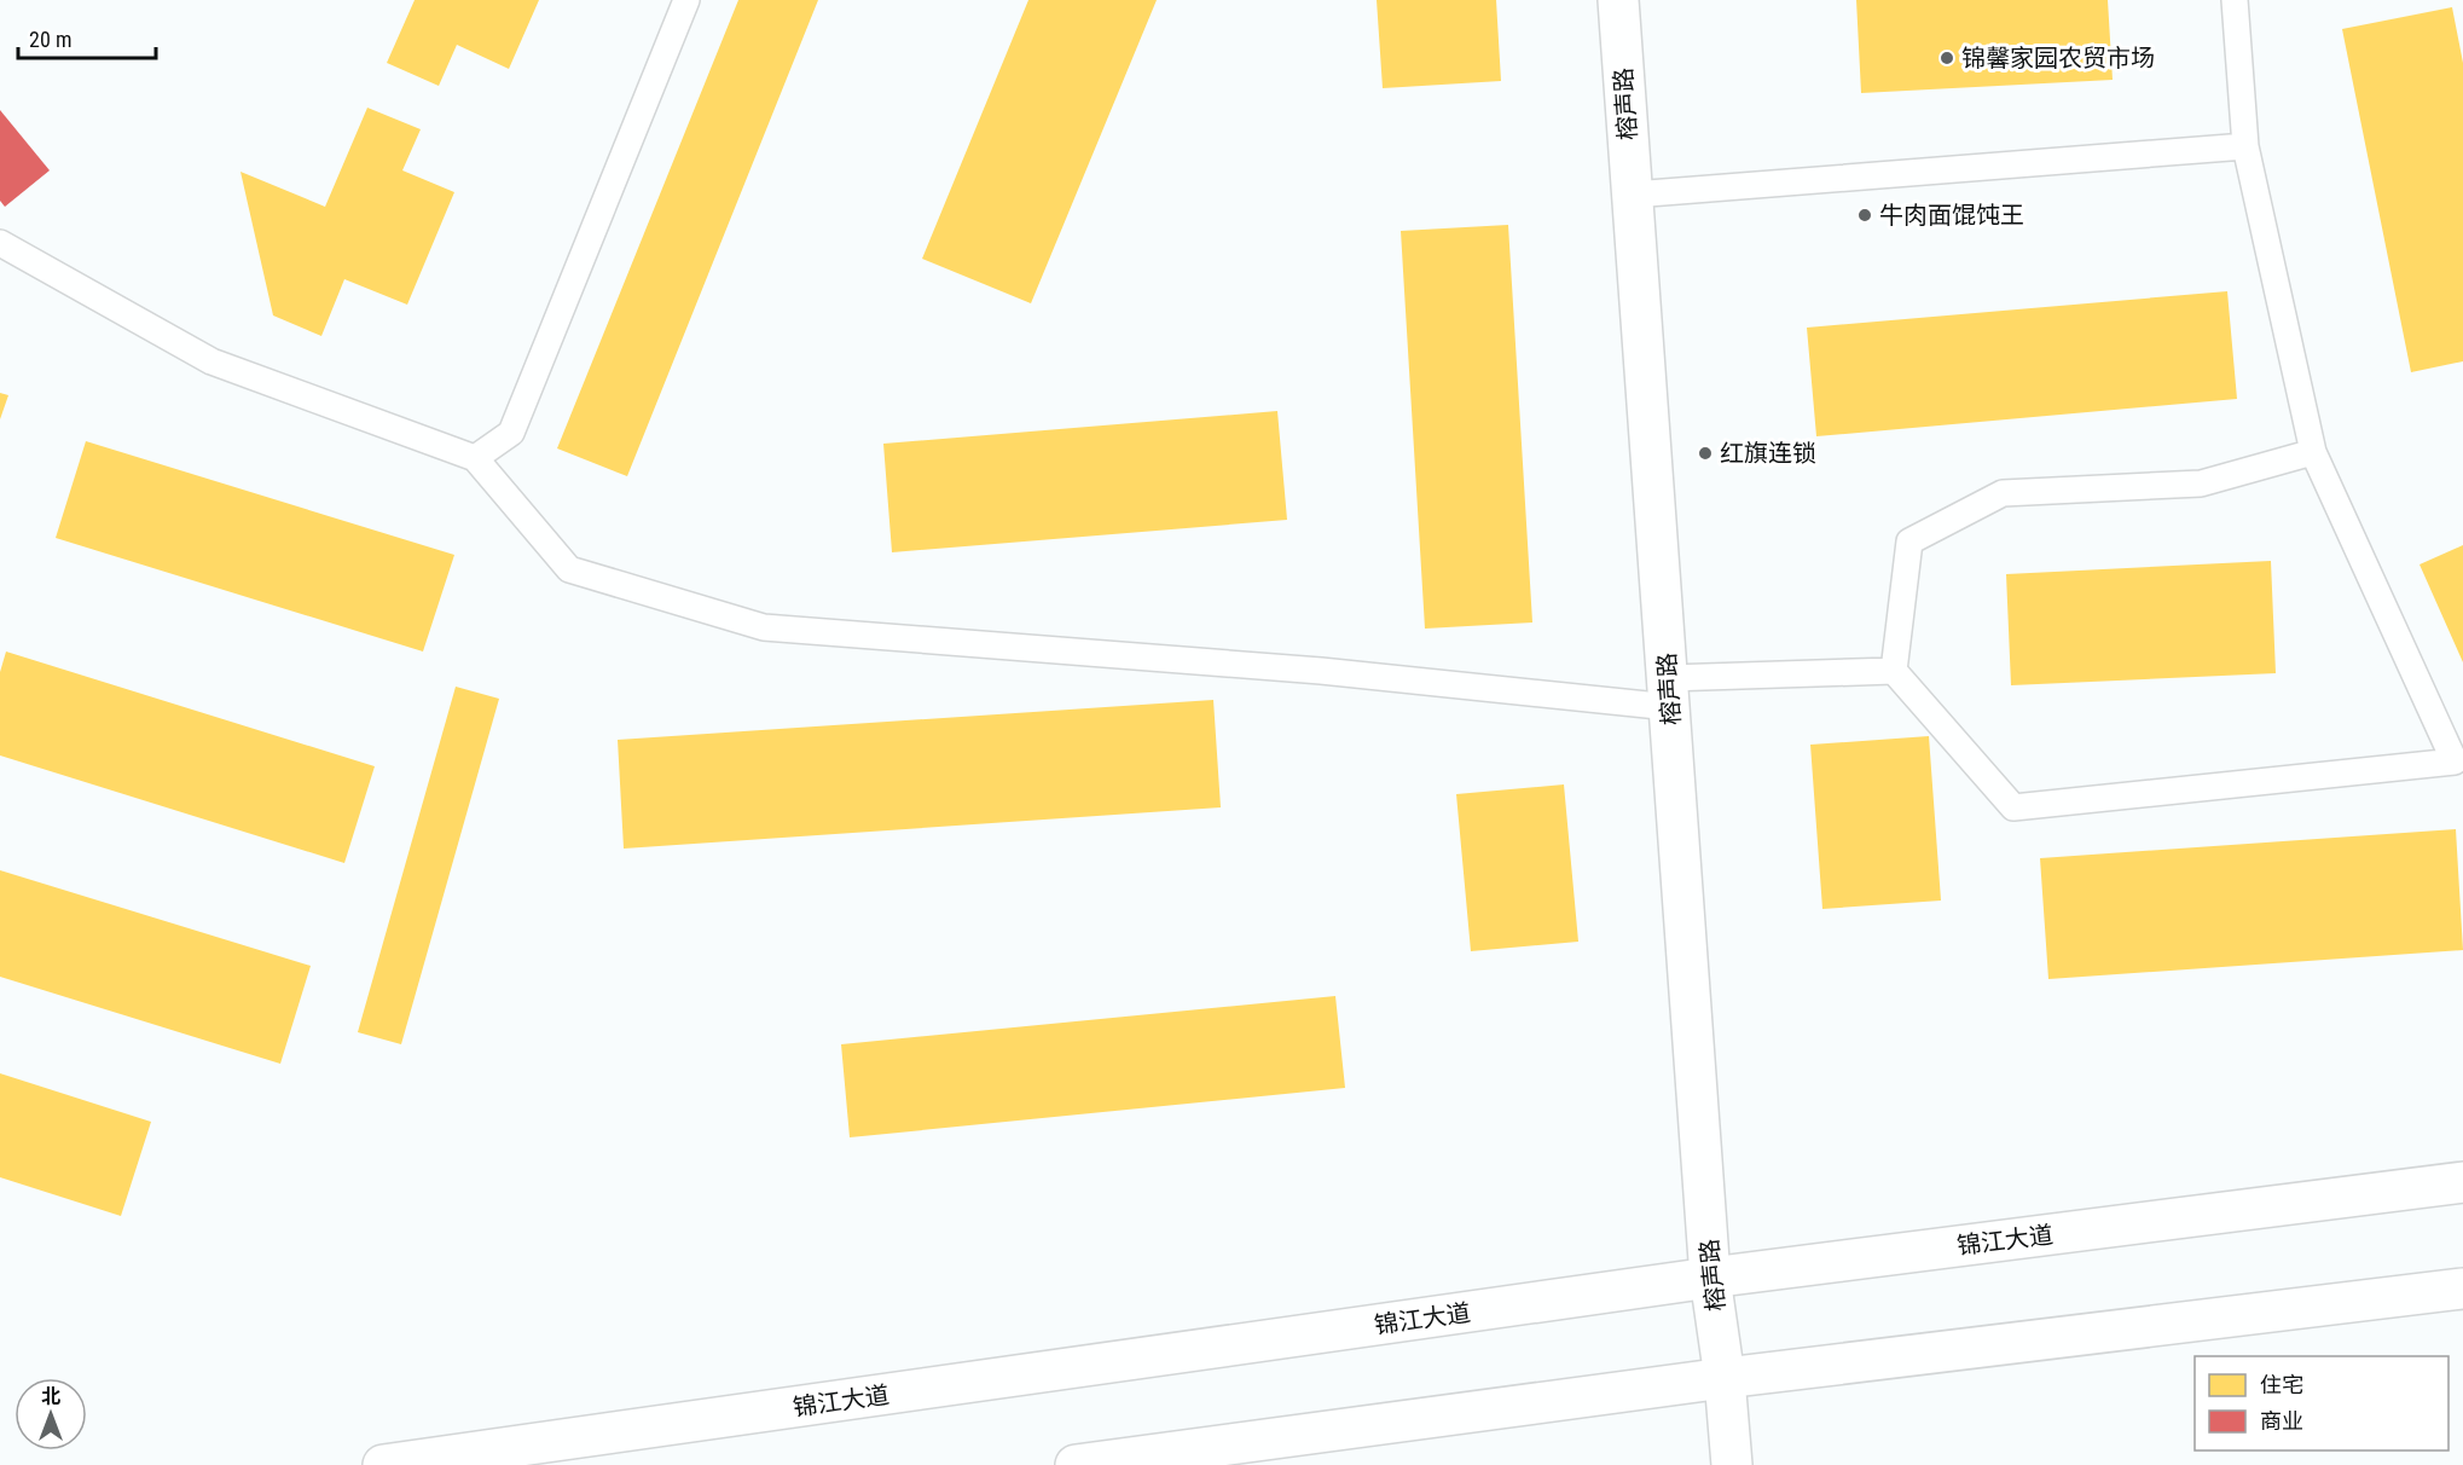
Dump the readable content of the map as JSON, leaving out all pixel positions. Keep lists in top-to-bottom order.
{
  "streets": {
    "main road": ["榕声路", "锦江大道"]
  },
  "crossings": [
    ["榕声路", "锦江大道"]
  ],
  "places": ["锦馨家园农贸市场", "牛肉面馄饨王", "红旗连锁"],
  "legend": ["住宅", "商业"],
  "scale_bar": "20 m",
  "north": "top"
}
